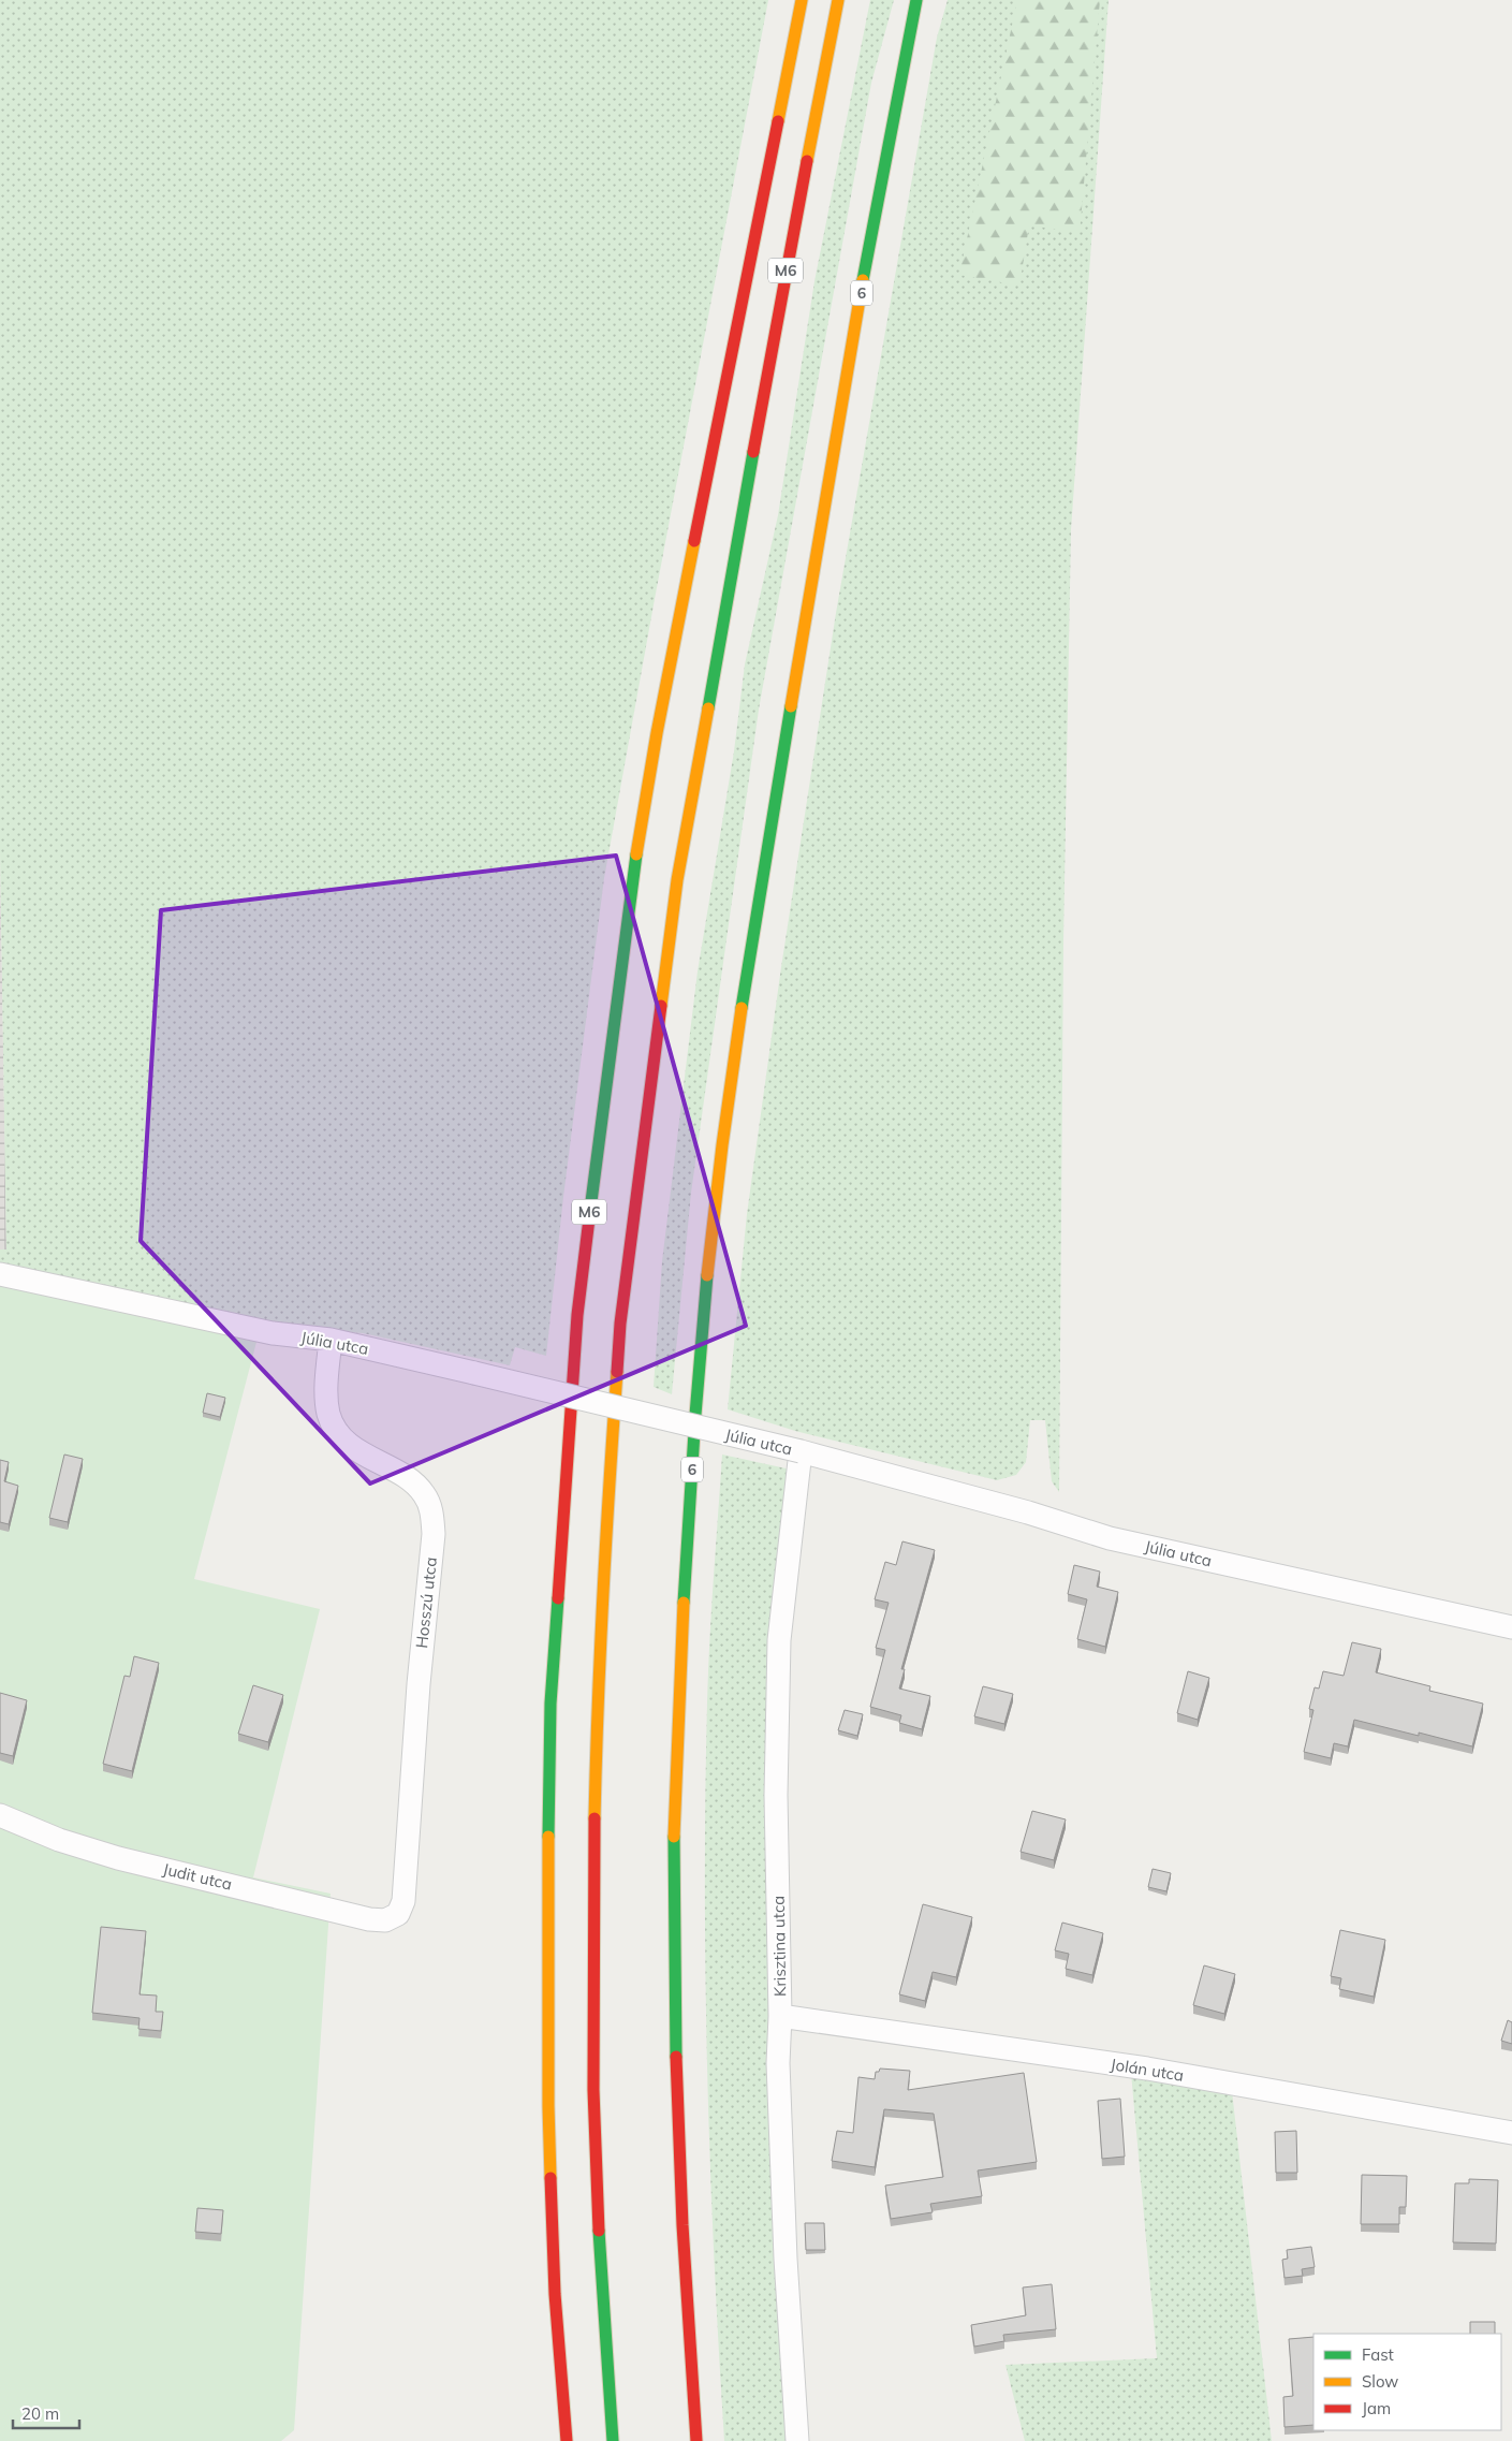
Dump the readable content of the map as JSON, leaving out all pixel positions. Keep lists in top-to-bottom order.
{
  "streets": {
    "main road": ["M6", "6"],
    "street": [
      "Júlia utca",
      "Hosszú utca",
      "Judit utca",
      "Krisztina utca",
      "Jolán utca"
    ]
  },
  "crossings": [
    ["Júlia utca", "Hosszú utca"],
    ["Júlia utca", "Krisztina utca"],
    ["Hosszú utca", "Judit utca"],
    ["Krisztina utca", "Jolán utca"]
  ],
  "legend": ["Fast", "Slow", "Jam"],
  "scale_bar": "20 m"
}
